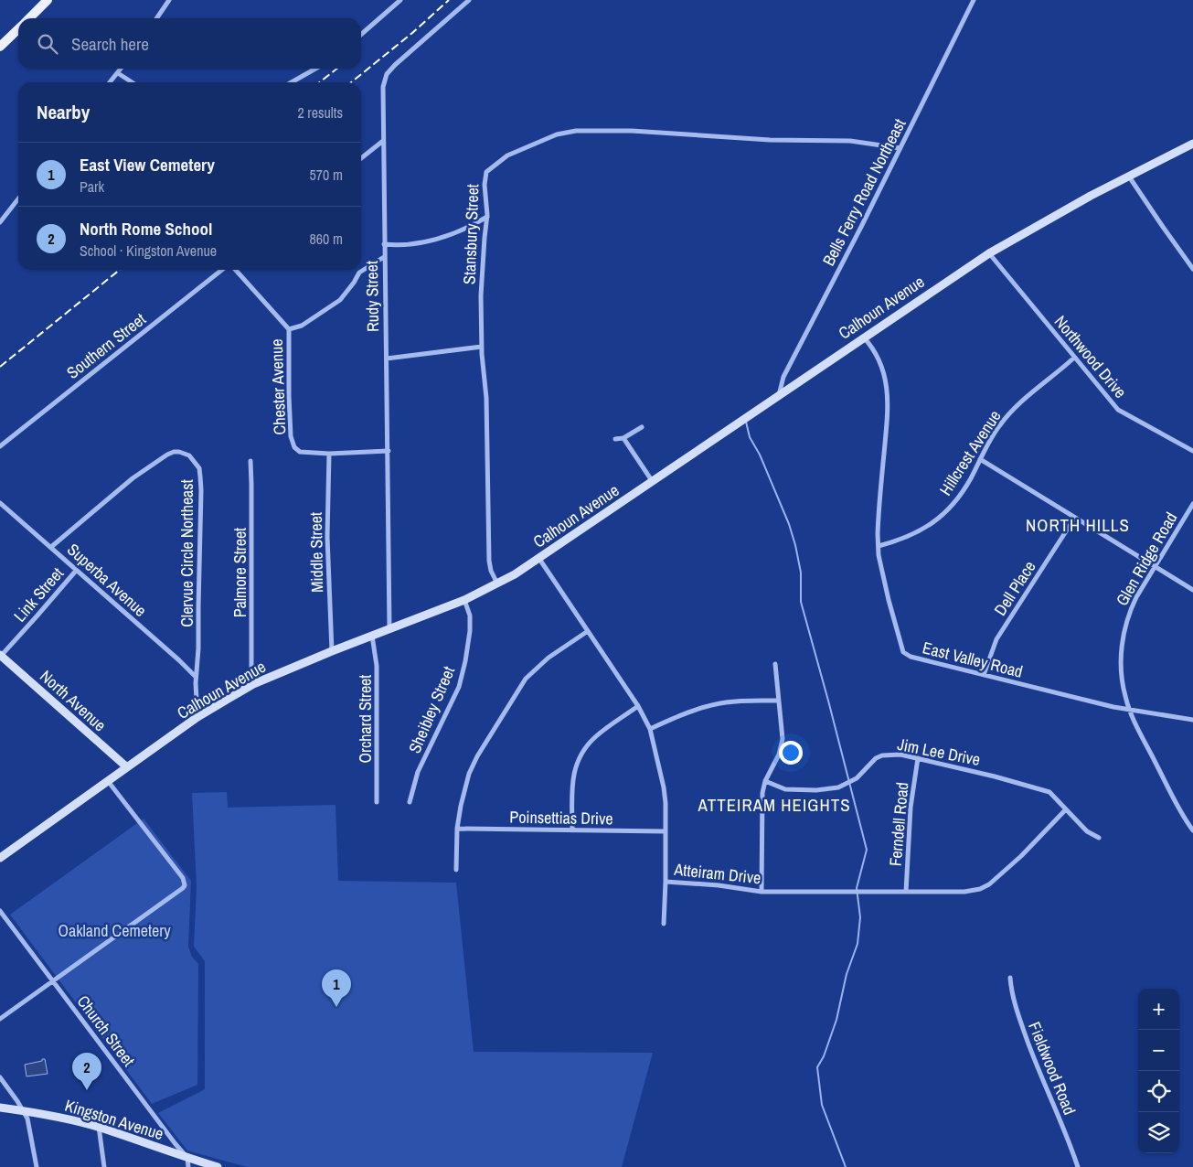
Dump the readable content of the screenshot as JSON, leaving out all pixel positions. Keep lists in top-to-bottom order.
{
  "streets": {
    "street": [
      "Bells Ferry Road Northeast",
      "Stansbury Street",
      "Rudy Street",
      "Calhoun Avenue",
      "Southern Street",
      "Northwood Drive",
      "Chester Avenue",
      "Hillcrest Avenue",
      "Middle Street",
      "Clervue Circle Northeast",
      "Glen Ridge Road",
      "Palmore Street",
      "Superba Avenue",
      "Dell Place",
      "Link Street",
      "East Valley Road",
      "North Avenue",
      "Sheibley Street",
      "Orchard Street",
      "Jim Lee Drive",
      "Poinsettias Drive",
      "Ferndell Road",
      "Atteiram Drive",
      "Church Street",
      "Fieldwood Road",
      "Kingston Avenue"
    ]
  },
  "crossings": [
    ["Bells Ferry Road Northeast", "Stansbury Street"],
    ["Bells Ferry Road Northeast", "Calhoun Avenue"],
    ["Stansbury Street", "Calhoun Avenue"],
    ["Rudy Street", "Calhoun Avenue"],
    ["Calhoun Avenue", "Northwood Drive"],
    ["Calhoun Avenue", "Middle Street"],
    ["Calhoun Avenue", "Clervue Circle Northeast"],
    ["Calhoun Avenue", "Palmore Street"],
    ["Calhoun Avenue", "East Valley Road"],
    ["Calhoun Avenue", "North Avenue"],
    ["Calhoun Avenue", "Sheibley Street"],
    ["Calhoun Avenue", "Orchard Street"],
    ["Calhoun Avenue", "Atteiram Drive"],
    ["Northwood Drive", "Hillcrest Avenue"],
    ["Chester Avenue", "Middle Street"],
    ["Hillcrest Avenue", "East Valley Road"],
    ["Clervue Circle Northeast", "Superba Avenue"],
    ["Glen Ridge Road", "East Valley Road"],
    ["Superba Avenue", "Link Street"],
    ["Dell Place", "East Valley Road"],
    ["Link Street", "North Avenue"],
    ["Jim Lee Drive", "Ferndell Road"],
    ["Jim Lee Drive", "Atteiram Drive"],
    ["Poinsettias Drive", "Atteiram Drive"],
    ["Ferndell Road", "Atteiram Drive"],
    ["Church Street", "Kingston Avenue"]
  ],
  "districts": ["NORTH HILLS", "ATTEIRAM HEIGHTS"],
  "parks": ["Oakland Cemetery"],
  "page": {
    "search": "Search here",
    "heading": ["Nearby", "2 results"],
    "list": [
      {
        "mark": "1",
        "name": "East View Cemetery",
        "note": "Park",
        "value": "570 m"
      },
      {
        "mark": "2",
        "name": "North Rome School",
        "note": "School · Kingston Avenue",
        "value": "860 m"
      }
    ],
    "pins": ["1", "2"],
    "map_buttons": ["+", "−"]
  }
}
